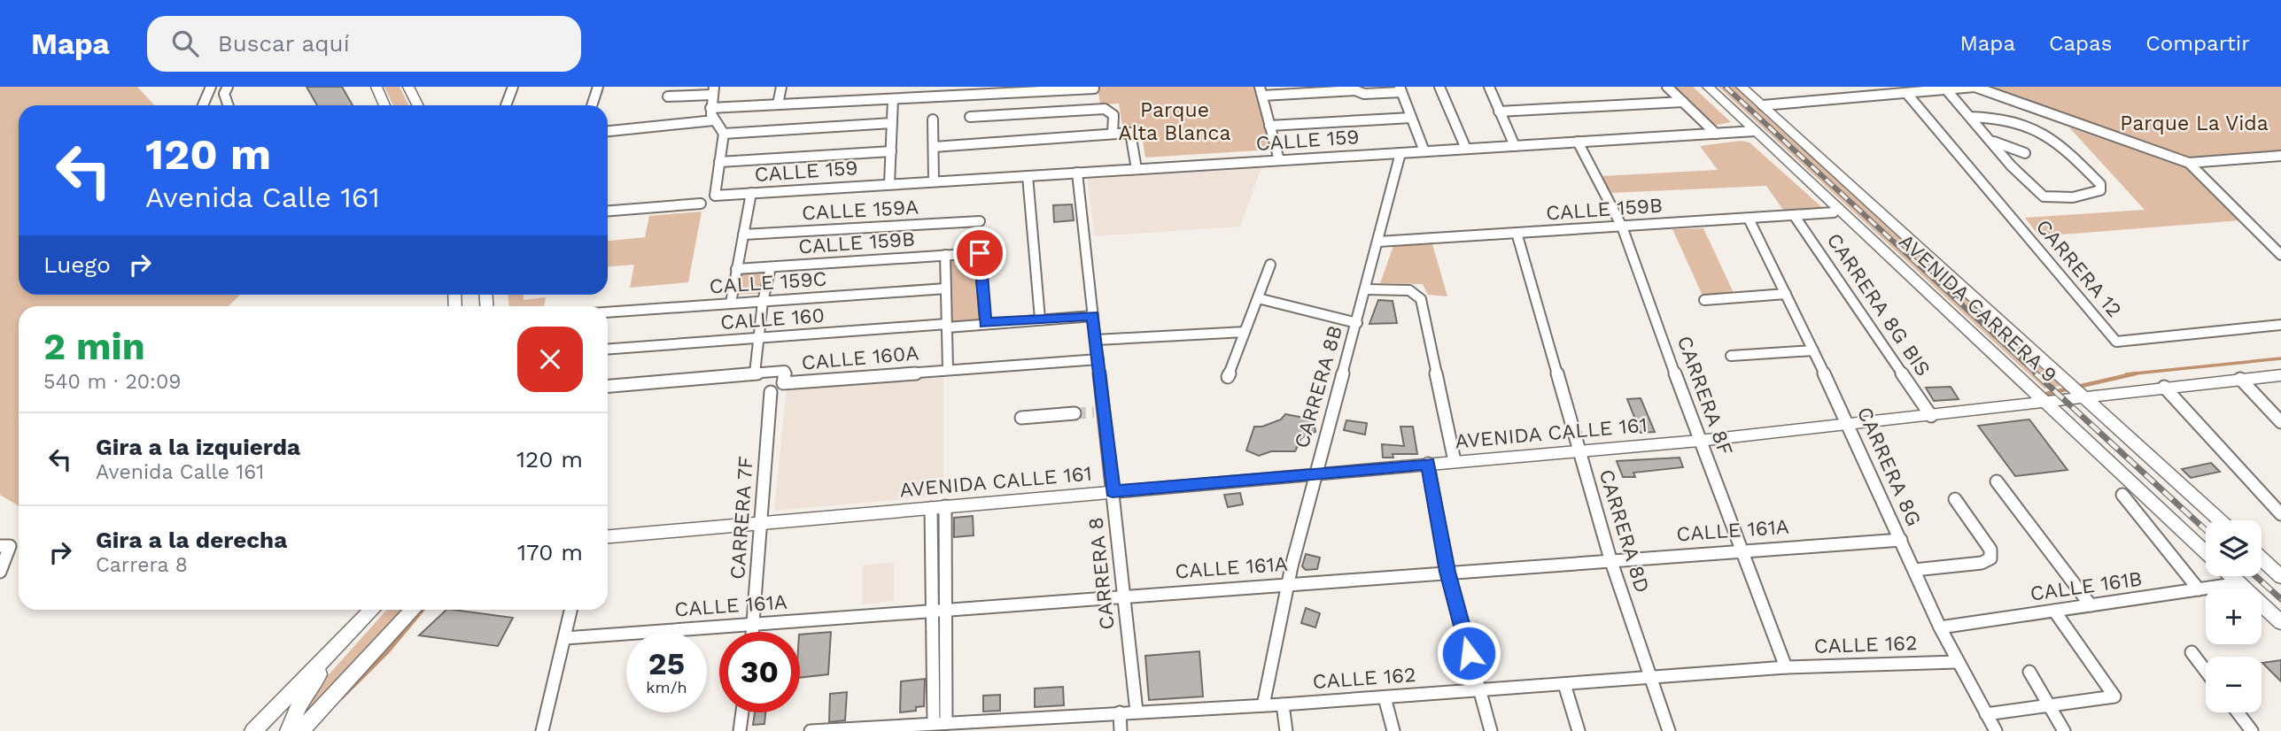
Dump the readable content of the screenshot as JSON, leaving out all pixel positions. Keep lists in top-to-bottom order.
{
  "streets": {
    "main road": ["AVENIDA CARRERA 9", "AVENIDA CALLE 161"],
    "street": [
      "CALLE 159",
      "CALLE 159B",
      "CALLE 159A",
      "CARRERA 12",
      "CALLE 159C",
      "CARRERA 8G BIS",
      "CALLE 160",
      "CALLE 160A",
      "CARRERA 8B",
      "CARRERA 8F",
      "CARRERA 8G",
      "CARRERA 7F",
      "CALLE 161A",
      "CARRERA 8D",
      "CARRERA 8",
      "CALLE 161B",
      "CALLE 162"
    ]
  },
  "crossings": [
    ["CALLE 159", "AVENIDA CARRERA 9"],
    ["CALLE 159", "CARRERA 8B"],
    ["CALLE 159", "CARRERA 8F"],
    ["CALLE 159", "CARRERA 8"],
    ["CALLE 159B", "CARRERA 8G BIS"],
    ["CALLE 159B", "CALLE 160"],
    ["CALLE 159B", "CARRERA 8B"],
    ["CALLE 159B", "CARRERA 8F"],
    ["CALLE 159B", "CARRERA 8G"],
    ["CALLE 159B", "CARRERA 8D"],
    ["CARRERA 8G BIS", "AVENIDA CALLE 161"],
    ["AVENIDA CARRERA 9", "AVENIDA CALLE 161"],
    ["AVENIDA CARRERA 9", "CALLE 161B"],
    ["CALLE 160", "CARRERA 8"],
    ["CALLE 160A", "CARRERA 8"],
    ["CARRERA 8B", "AVENIDA CALLE 161"],
    ["CARRERA 8B", "CALLE 161A"],
    ["CARRERA 8B", "CALLE 162"],
    ["CARRERA 8F", "AVENIDA CALLE 161"],
    ["CARRERA 8F", "CALLE 161A"],
    ["CARRERA 8F", "CALLE 162"],
    ["AVENIDA CALLE 161", "CARRERA 8G"],
    ["AVENIDA CALLE 161", "CARRERA 7F"],
    ["AVENIDA CALLE 161", "CARRERA 8D"],
    ["AVENIDA CALLE 161", "CARRERA 8"],
    ["CARRERA 8G", "CALLE 161A"],
    ["CARRERA 8G", "CALLE 161B"],
    ["CARRERA 8G", "CALLE 162"],
    ["CARRERA 7F", "CALLE 161A"],
    ["CALLE 161A", "CARRERA 8D"],
    ["CALLE 161A", "CARRERA 8"],
    ["CARRERA 8D", "CALLE 162"],
    ["CARRERA 8", "CALLE 162"]
  ],
  "parks": ["Parque Alta Blanca", "Parque La Vida"],
  "page": {
    "header": "Mapa",
    "search": "Buscar aquí",
    "nav": ["Mapa", "Capas", "Compartir"],
    "turn": ["120 m", "Avenida Calle 161"],
    "then": "Luego",
    "heading": ["2 min", "540 m · 20:09"],
    "list": [
      {
        "name": "Gira a la izquierda",
        "note": "Avenida Calle 161",
        "value": "120 m"
      },
      {
        "name": "Gira a la derecha",
        "note": "Carrera 8",
        "value": "170 m"
      }
    ],
    "map_buttons": ["+", "−"],
    "speed": "25 km/h",
    "limit": "30"
  }
}
